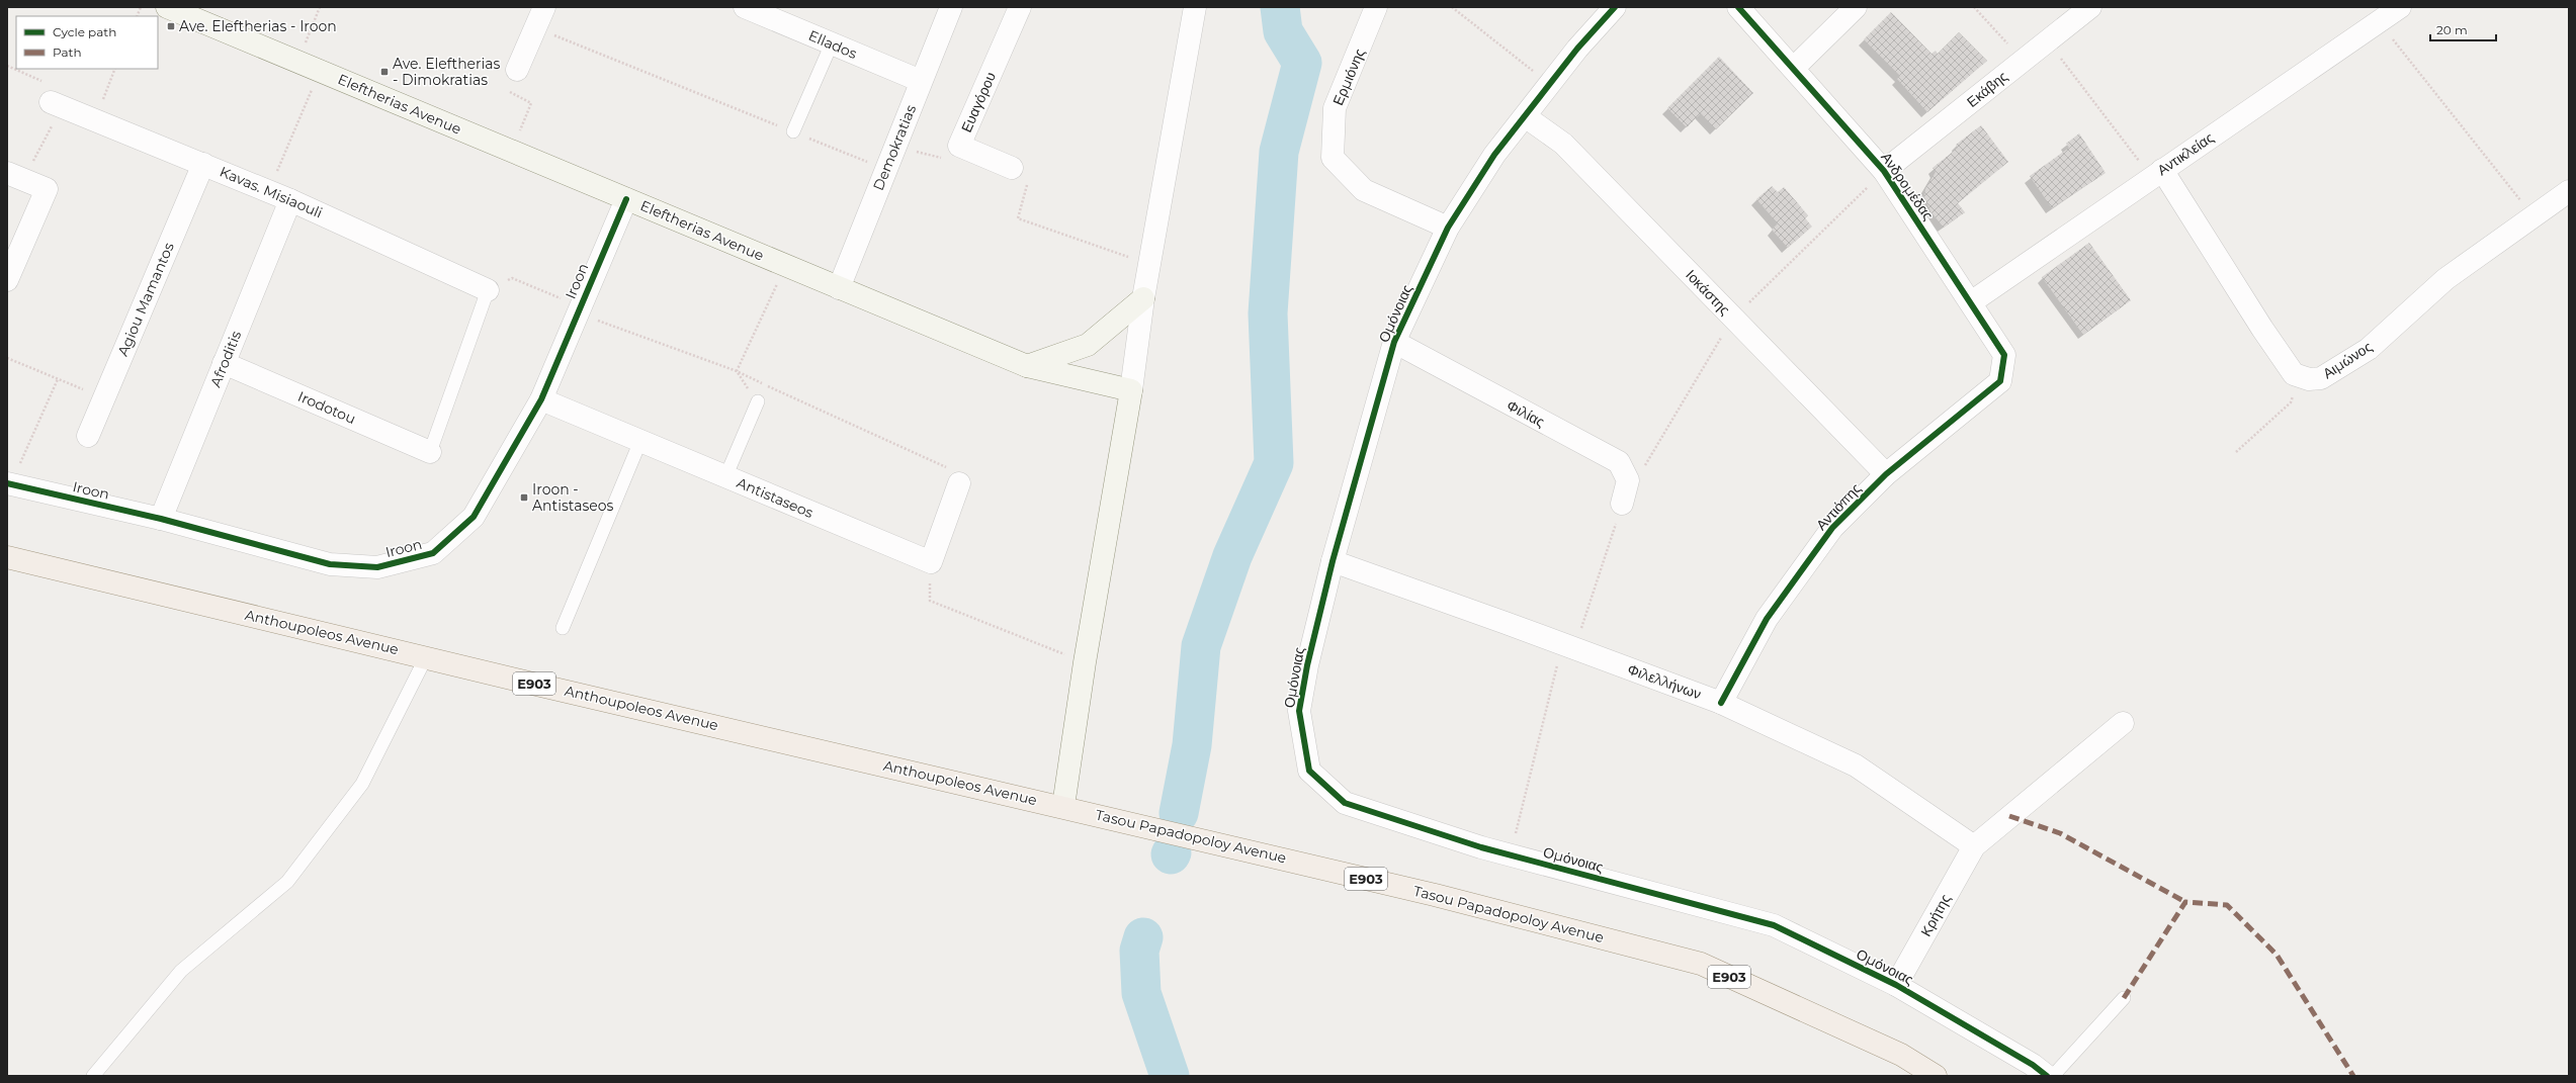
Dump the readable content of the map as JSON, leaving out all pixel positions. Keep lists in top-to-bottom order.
{
  "streets": {
    "main road": [
      "Eleftherias Avenue",
      "Anthoupoleos Avenue",
      "E903",
      "Tasou Papadopoloy Avenue"
    ],
    "street": [
      "Ellados",
      "Ερμιόνης",
      "Εκάβης",
      "Ευαγόρου",
      "Demokratias",
      "Αντικλείας",
      "Ανδρομέδας",
      "Kavas. Misiaouli",
      "Iroon",
      "Ιοκάστης",
      "Agiou Mamantos",
      "Ομόνοιας",
      "Afroditis",
      "Αιμώνος",
      "Irodotou",
      "Φιλίας",
      "Antistaseos",
      "Αντιόπης",
      "Φιλελλήνων",
      "Κρήτης"
    ]
  },
  "crossings": [
    ["Ellados", "Demokratias"],
    ["Ερμιόνης", "Ομόνοιας"],
    ["Εκάβης", "Ανδρομέδας"],
    ["Eleftherias Avenue", "Demokratias"],
    ["Eleftherias Avenue", "Iroon"],
    ["Αντικλείας", "Ανδρομέδας"],
    ["Ανδρομέδας", "Αντιόπης"],
    ["Kavas. Misiaouli", "Agiou Mamantos"],
    ["Kavas. Misiaouli", "Afroditis"],
    ["Iroon", "Afroditis"],
    ["Iroon", "Antistaseos"],
    ["Ιοκάστης", "Ομόνοιας"],
    ["Ιοκάστης", "Αντιόπης"],
    ["Ομόνοιας", "Φιλίας"],
    ["Ομόνοιας", "Φιλελλήνων"],
    ["Ομόνοιας", "Κρήτης"],
    ["Afroditis", "Irodotou"],
    ["Αντιόπης", "Φιλελλήνων"],
    ["Anthoupoleos Avenue", "Tasou Papadopoloy Avenue"],
    ["Φιλελλήνων", "Κρήτης"]
  ],
  "places": {
    "transit": ["Ave. Eleftherias - Iroon", "Ave. Eleftherias - Dimokratias", "Iroon - Antistaseos"]
  },
  "legend": ["Cycle path", "Path"],
  "scale_bar": "20 m"
}
